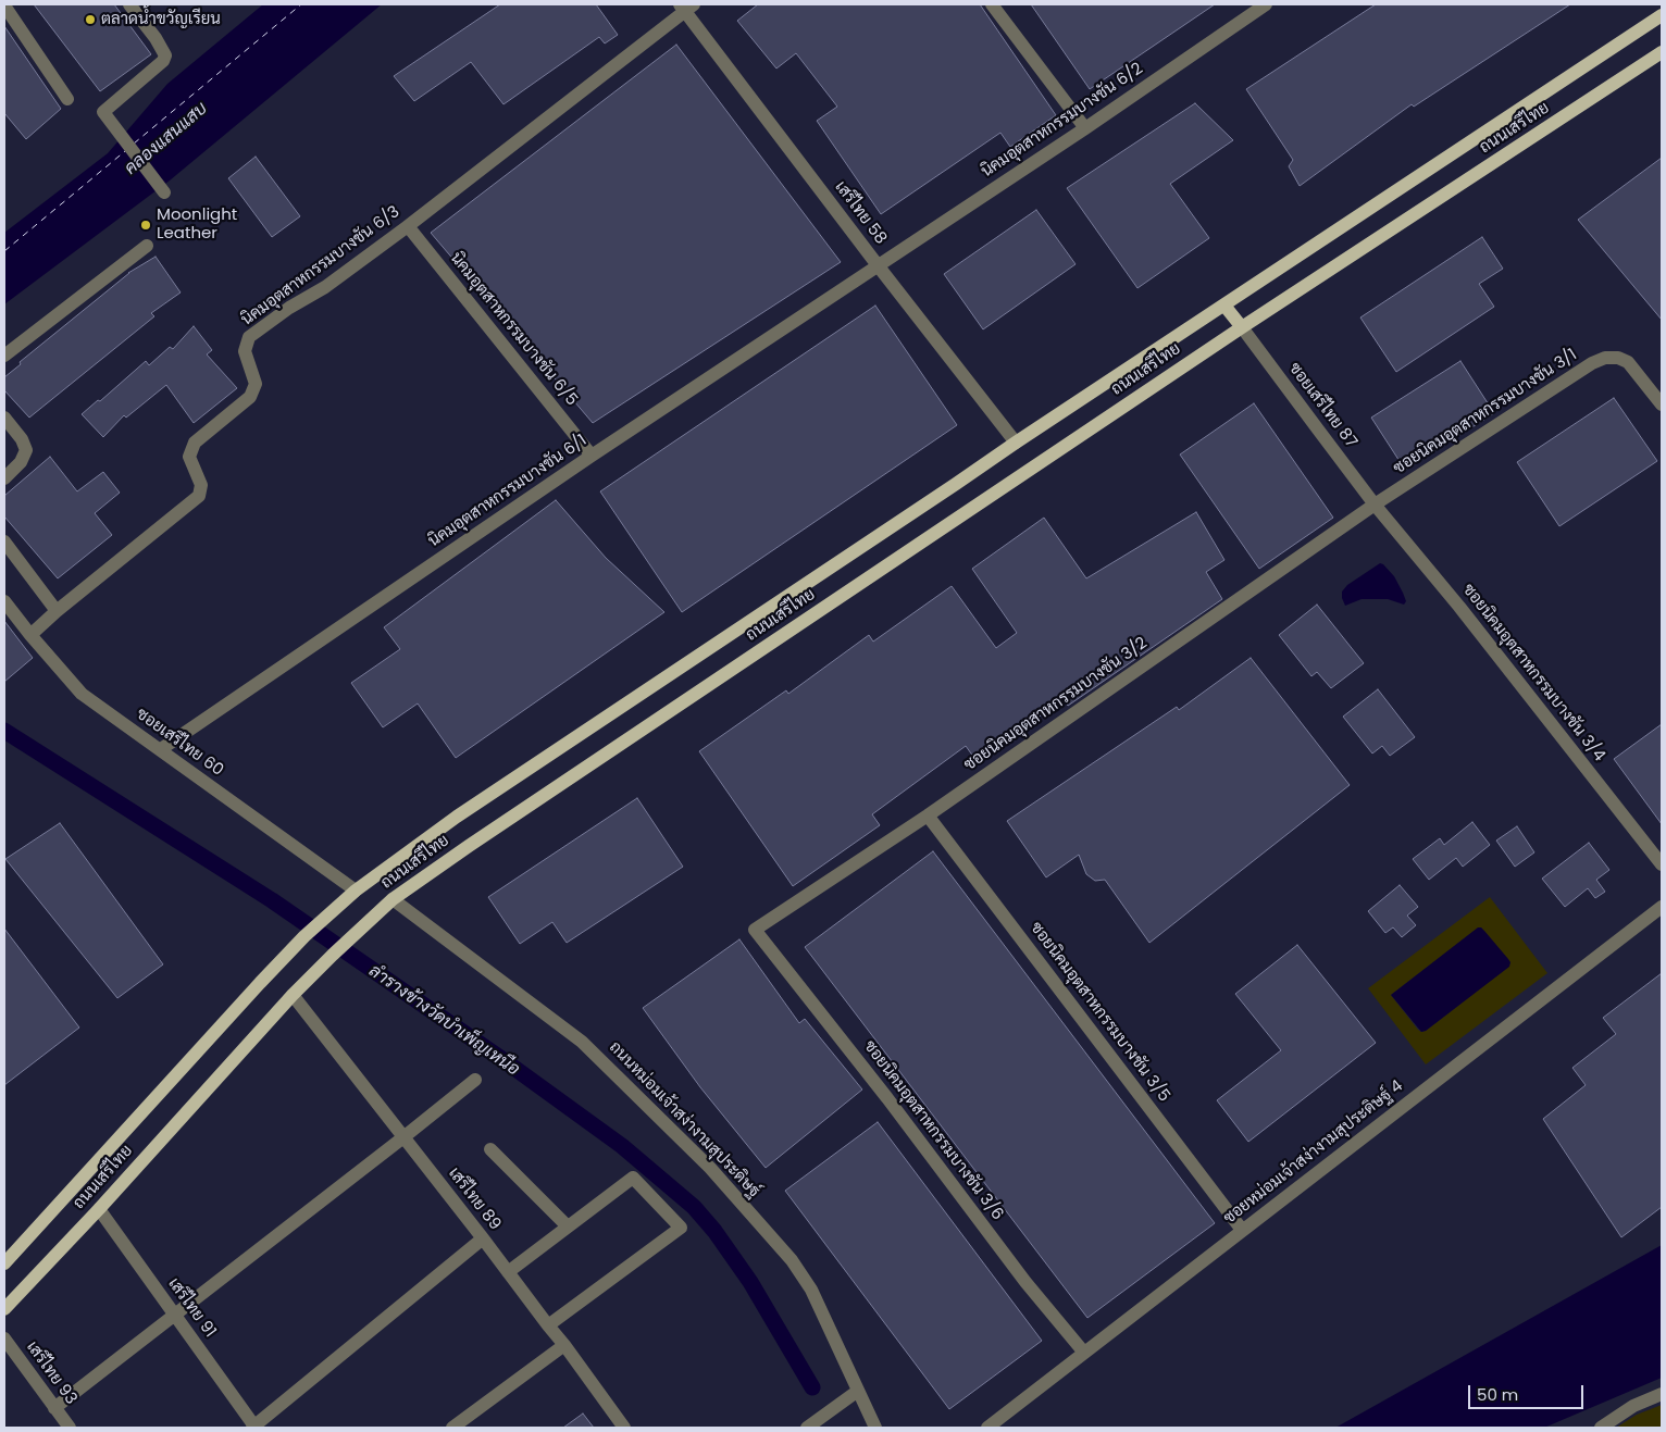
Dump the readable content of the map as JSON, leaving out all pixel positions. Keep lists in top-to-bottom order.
{
  "streets": {
    "main road": ["ถนนเสรีไทย"],
    "street": [
      "นิคมอุตสาหกรรมบางชัน 6/2",
      "เสรีไทย 58",
      "นิคมอุตสาหกรรมบางชัน 6/3",
      "นิคมอุตสาหกรรมบางชัน 6/5",
      "ซอยเสรีไทย 87",
      "ซอยนิคมอุตสาหกรรมบางชัน 3/1",
      "นิคมอุตสาหกรรมบางชัน 6/1",
      "ซอยนิคมอุตสาหกรรมบางชัน 3/4",
      "ซอยนิคมอุตสาหกรรมบางชัน 3/2",
      "ซอยเสรีไทย 60",
      "ซอยนิคมอุตสาหกรรมบางชัน 3/5",
      "ถนนหม่อมเจ้าสง่างามสุประดิษฐ์",
      "ซอยนิคมอุตสาหกรรมบางชัน 3/6",
      "ซอยหม่อมเจ้าสง่างามสุประดิษฐ์ 4",
      "เสรีไทย 89",
      "เสรีไทย 91",
      "เสรีไทย 93"
    ]
  },
  "crossings": [
    ["นิคมอุตสาหกรรมบางชัน 6/2", "เสรีไทย 58"],
    ["นิคมอุตสาหกรรมบางชัน 6/2", "นิคมอุตสาหกรรมบางชัน 6/1"],
    ["ถนนเสรีไทย", "เสรีไทย 58"],
    ["ถนนเสรีไทย", "ซอยเสรีไทย 87"],
    ["ถนนเสรีไทย", "ซอยเสรีไทย 60"],
    ["ถนนเสรีไทย", "ถนนหม่อมเจ้าสง่างามสุประดิษฐ์"],
    ["ถนนเสรีไทย", "เสรีไทย 89"],
    ["ถนนเสรีไทย", "เสรีไทย 91"],
    ["เสรีไทย 58", "นิคมอุตสาหกรรมบางชัน 6/3"],
    ["เสรีไทย 58", "นิคมอุตสาหกรรมบางชัน 6/1"],
    ["นิคมอุตสาหกรรมบางชัน 6/3", "นิคมอุตสาหกรรมบางชัน 6/5"],
    ["นิคมอุตสาหกรรมบางชัน 6/3", "ซอยเสรีไทย 60"],
    ["นิคมอุตสาหกรรมบางชัน 6/5", "นิคมอุตสาหกรรมบางชัน 6/1"],
    ["ซอยเสรีไทย 87", "ซอยนิคมอุตสาหกรรมบางชัน 3/1"],
    ["ซอยเสรีไทย 87", "ซอยนิคมอุตสาหกรรมบางชัน 3/4"],
    ["ซอยเสรีไทย 87", "ซอยนิคมอุตสาหกรรมบางชัน 3/2"],
    ["ซอยนิคมอุตสาหกรรมบางชัน 3/1", "ซอยนิคมอุตสาหกรรมบางชัน 3/4"],
    ["ซอยนิคมอุตสาหกรรมบางชัน 3/1", "ซอยนิคมอุตสาหกรรมบางชัน 3/2"],
    ["นิคมอุตสาหกรรมบางชัน 6/1", "ซอยเสรีไทย 60"],
    ["ซอยนิคมอุตสาหกรรมบางชัน 3/4", "ซอยนิคมอุตสาหกรรมบางชัน 3/2"],
    ["ซอยนิคมอุตสาหกรรมบางชัน 3/2", "ซอยนิคมอุตสาหกรรมบางชัน 3/5"],
    ["ซอยนิคมอุตสาหกรรมบางชัน 3/2", "ซอยนิคมอุตสาหกรรมบางชัน 3/6"],
    ["ซอยนิคมอุตสาหกรรมบางชัน 3/5", "ซอยหม่อมเจ้าสง่างามสุประดิษฐ์ 4"],
    ["ซอยนิคมอุตสาหกรรมบางชัน 3/6", "ซอยหม่อมเจ้าสง่างามสุประดิษฐ์ 4"]
  ],
  "water": ["คลองแสนแสบ", "ลำรางข้างวัดบำเพ็ญเหนือ"],
  "places": ["ตลาดน้ำขวัญเรียน", "Moonlight Leather"],
  "scale_bar": "50 m"
}
